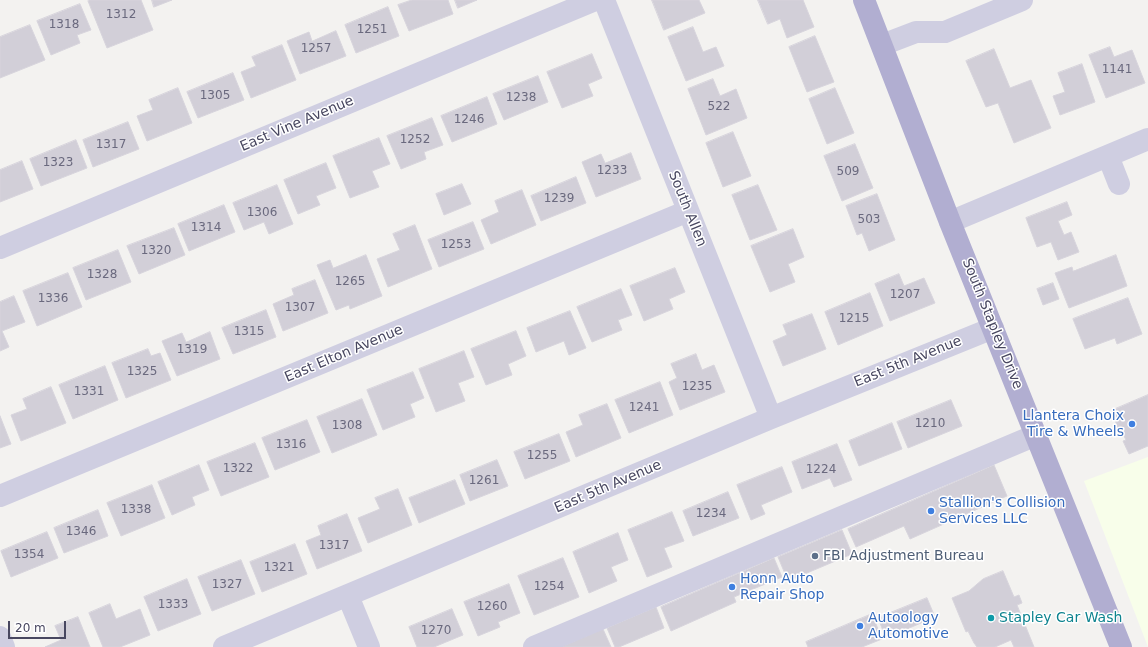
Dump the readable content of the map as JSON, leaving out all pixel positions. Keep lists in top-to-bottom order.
{
  "streets": {
    "main road": ["South Stapley Drive"],
    "street": [
      "East Vine Avenue",
      "South Allen",
      "East Elton Avenue",
      "East 5th Avenue"
    ]
  },
  "crossings": [
    ["South Allen", "East Elton Avenue"],
    ["South Allen", "East 5th Avenue"],
    ["South Stapley Drive", "East 5th Avenue"]
  ],
  "places": [
    "Llantera Choix Tire & Wheels",
    "Stallion's Collision Services LLC",
    "FBI Adjustment Bureau",
    "Honn Auto Repair Shop",
    "Stapley Car Wash",
    "Autoology Automotive"
  ],
  "house_numbers": [
    "1312",
    "1318",
    "1251",
    "1257",
    "1141",
    "1305",
    "1238",
    "522",
    "1246",
    "1252",
    "1317",
    "1323",
    "1233",
    "509",
    "1239",
    "1306",
    "503",
    "1314",
    "1253",
    "1320",
    "1328",
    "1265",
    "1207",
    "1336",
    "1307",
    "1215",
    "1315",
    "1319",
    "1325",
    "1235",
    "1331",
    "1241",
    "1210",
    "1308",
    "1316",
    "1255",
    "1322",
    "1224",
    "1261",
    "1338",
    "1234",
    "1346",
    "1317",
    "1354",
    "1321",
    "1327",
    "1254",
    "1333",
    "1260",
    "1270"
  ],
  "scale_bar": "20 m"
}
